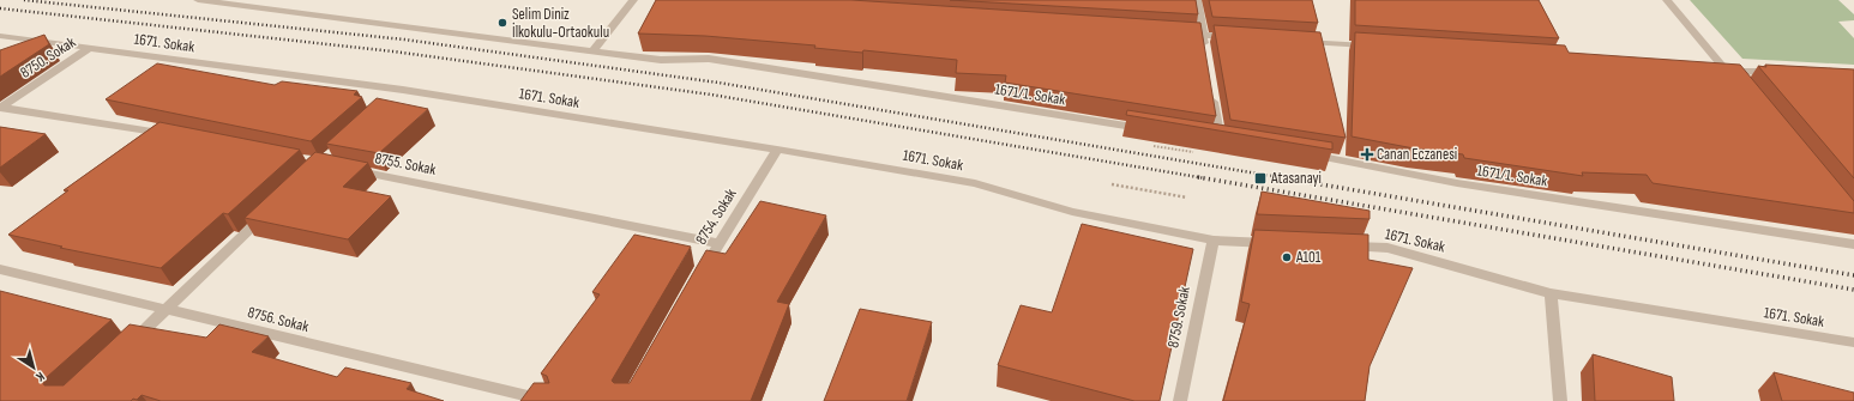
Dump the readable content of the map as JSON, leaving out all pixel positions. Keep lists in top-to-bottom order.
{
  "streets": {
    "street": [
      "1671. Sokak",
      "8750. Sokak",
      "1671/1. Sokak",
      "8755. Sokak",
      "8754. Sokak",
      "8759. Sokak",
      "8756. Sokak"
    ]
  },
  "crossings": [
    ["1671. Sokak", "8750. Sokak"],
    ["1671. Sokak", "8754. Sokak"],
    ["1671. Sokak", "8759. Sokak"],
    ["8755. Sokak", "8754. Sokak"]
  ],
  "places": {
    "other": ["Selim Diniz İlkokulu-Ortaokulu", "A101"],
    "health": ["Canan Eczanesi"],
    "transit": ["Atasanayi"]
  },
  "north": "bottom right"
}
